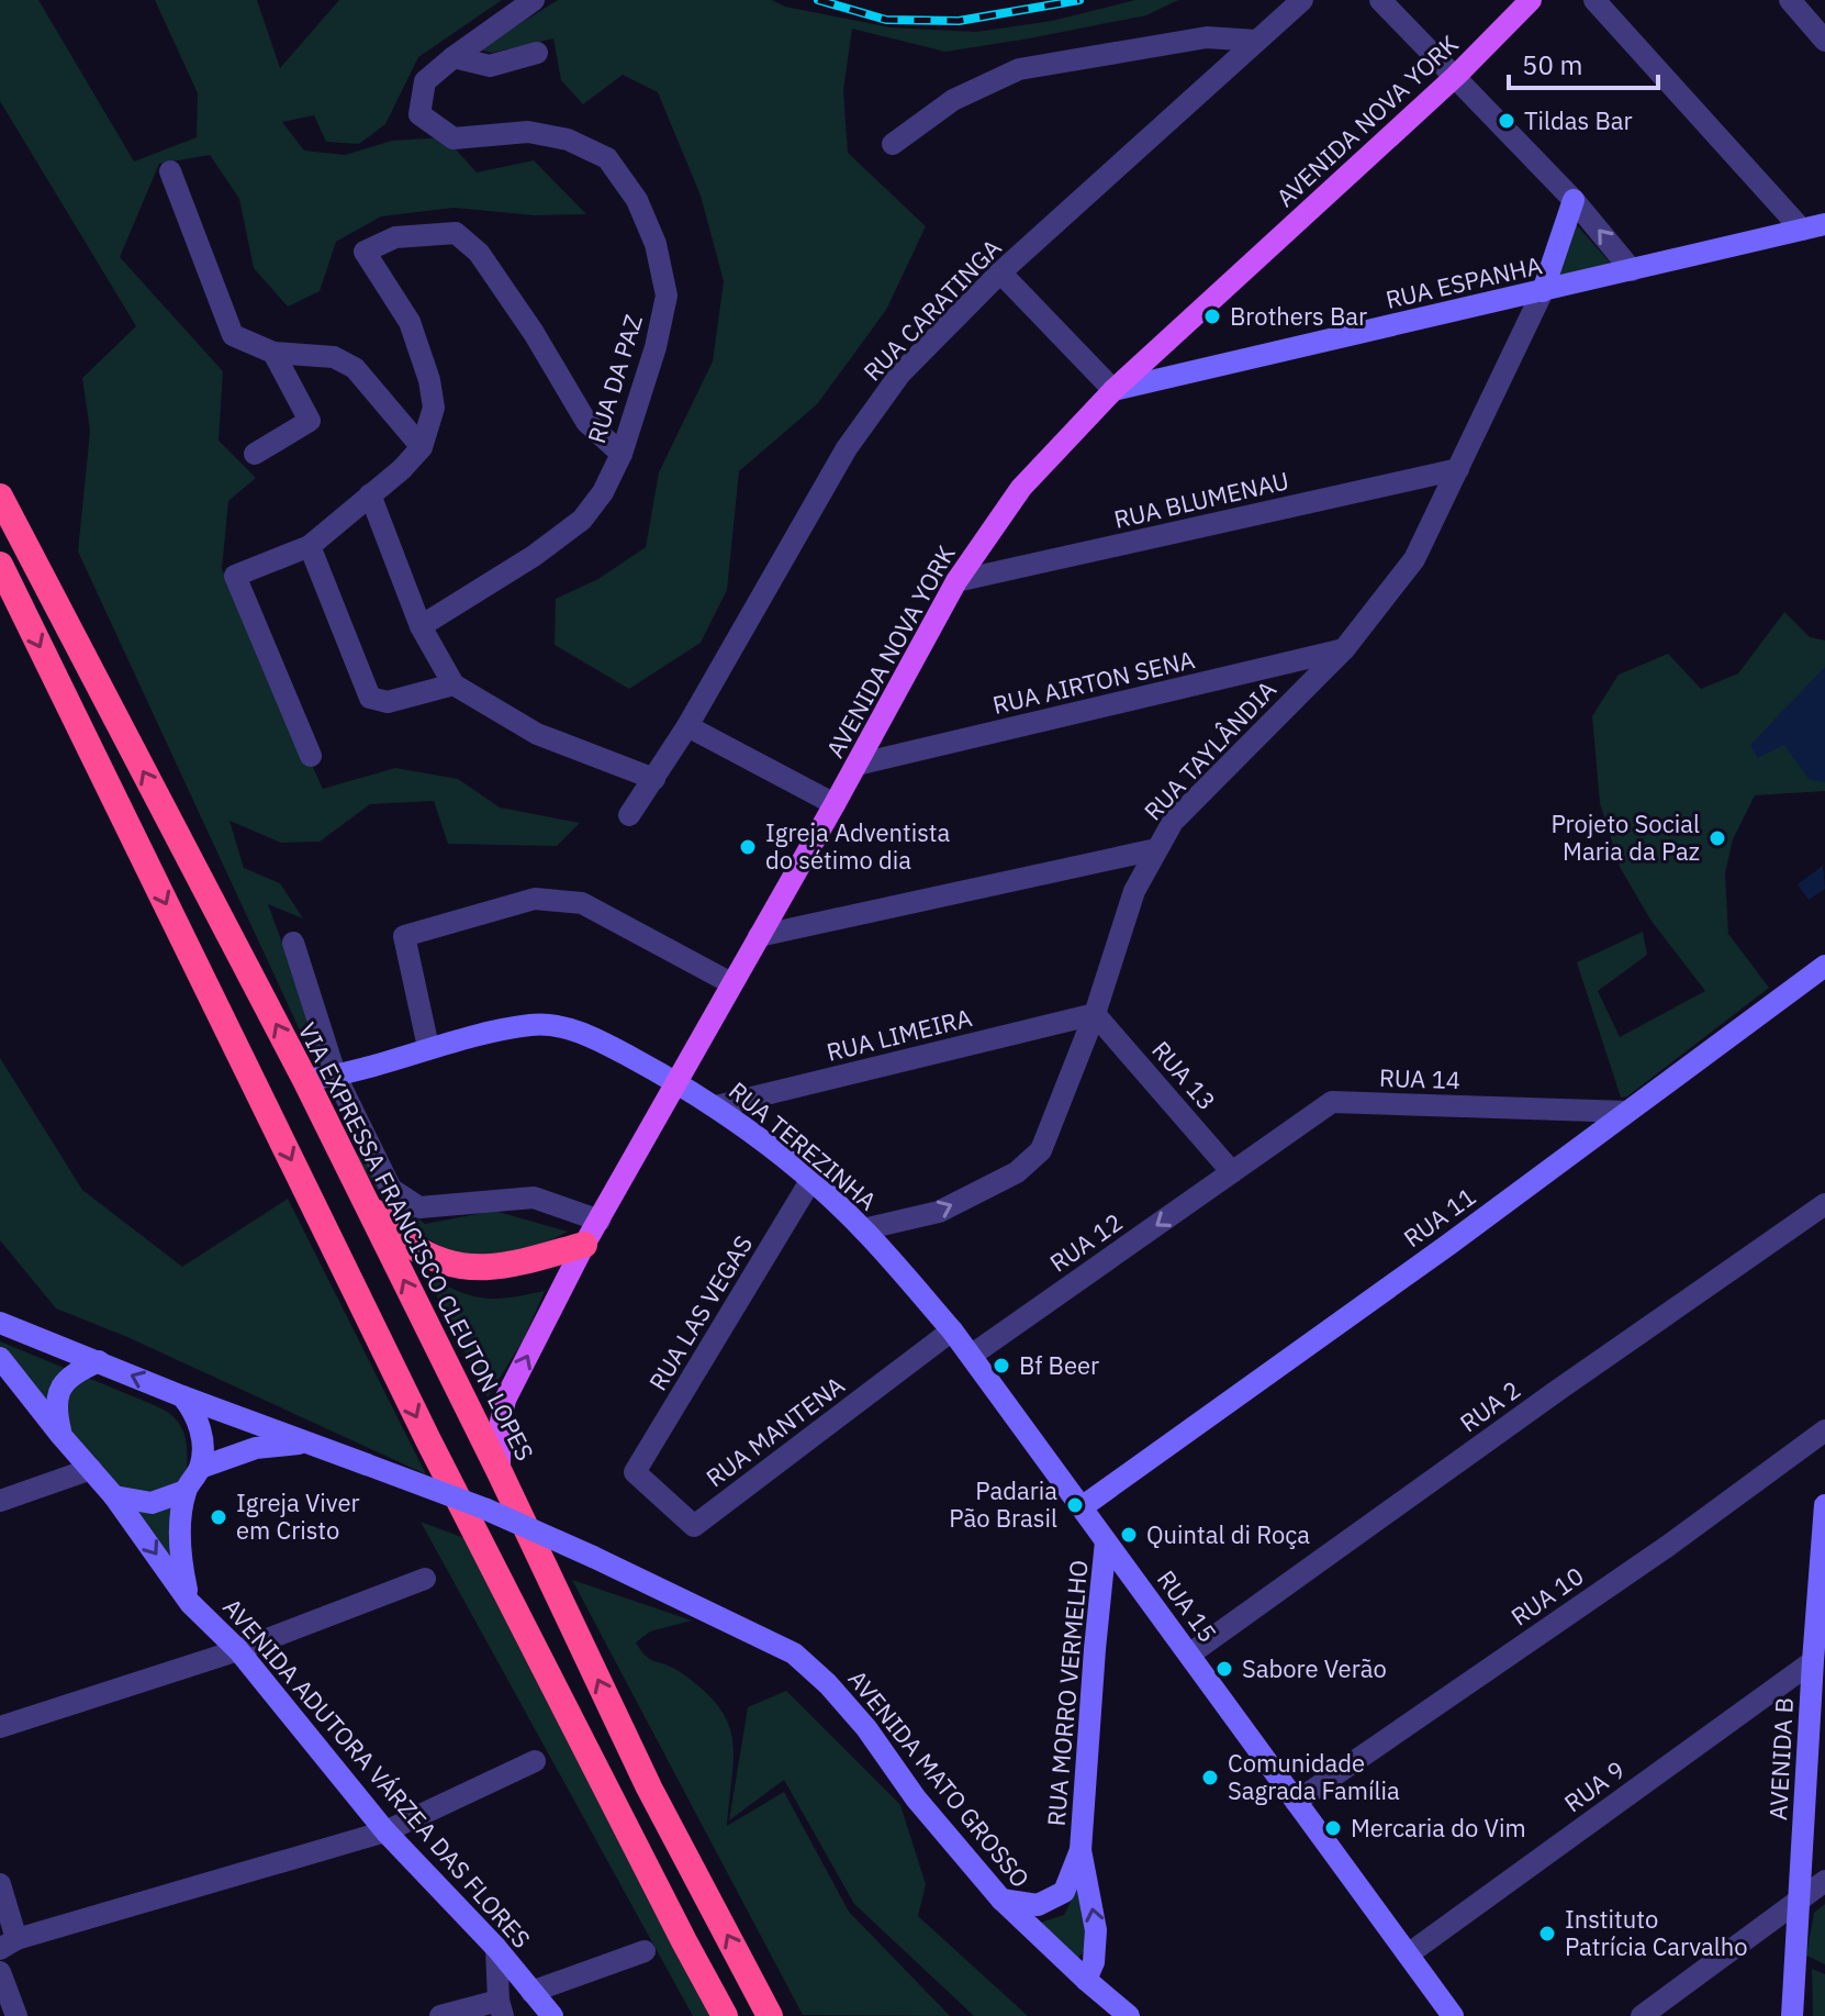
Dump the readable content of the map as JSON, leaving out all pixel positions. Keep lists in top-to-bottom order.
{
  "streets": {
    "highway": ["VIA EXPRESSA FRANCISCO CLEUTON LOPES"],
    "main road": ["AVENIDA NOVA YORK"],
    "street": [
      "RUA ESPANHA",
      "RUA CARATINGA",
      "RUA DA PAZ",
      "RUA BLUMENAU",
      "RUA AIRTON SENA",
      "RUA TAYLÂNDIA",
      "RUA LIMEIRA",
      "RUA 13",
      "RUA 14",
      "RUA TEREZINHA",
      "RUA 11",
      "RUA 12",
      "RUA LAS VEGAS",
      "RUA 2",
      "RUA MANTENA",
      "RUA 10",
      "RUA 15",
      "RUA MORRO VERMELHO",
      "AVENIDA B",
      "AVENIDA ADUTORA VÁRZEA DAS FLORES",
      "AVENIDA MATO GROSSO",
      "RUA 9"
    ]
  },
  "crossings": [
    ["AVENIDA NOVA YORK", "RUA ESPANHA"],
    ["AVENIDA NOVA YORK", "RUA BLUMENAU"],
    ["AVENIDA NOVA YORK", "RUA AIRTON SENA"],
    ["AVENIDA NOVA YORK", "RUA TEREZINHA"],
    ["AVENIDA NOVA YORK", "VIA EXPRESSA FRANCISCO CLEUTON LOPES"],
    ["RUA ESPANHA", "RUA TAYLÂNDIA"],
    ["RUA BLUMENAU", "RUA TAYLÂNDIA"],
    ["RUA AIRTON SENA", "RUA TAYLÂNDIA"],
    ["RUA TAYLÂNDIA", "RUA LIMEIRA"],
    ["RUA TAYLÂNDIA", "RUA 13"],
    ["RUA TAYLÂNDIA", "RUA TEREZINHA"],
    ["RUA LIMEIRA", "RUA 13"],
    ["RUA LIMEIRA", "RUA TEREZINHA"],
    ["RUA 13", "RUA 14"],
    ["RUA 13", "RUA 12"],
    ["RUA 14", "RUA 11"],
    ["RUA 14", "RUA 12"],
    ["RUA TEREZINHA", "VIA EXPRESSA FRANCISCO CLEUTON LOPES"],
    ["RUA TEREZINHA", "RUA 12"],
    ["RUA TEREZINHA", "RUA LAS VEGAS"],
    ["RUA TEREZINHA", "RUA MANTENA"],
    ["RUA TEREZINHA", "RUA 15"],
    ["RUA 11", "RUA 15"],
    ["RUA 12", "RUA 15"],
    ["RUA LAS VEGAS", "RUA MANTENA"],
    ["RUA 2", "RUA 15"],
    ["RUA 10", "RUA 15"],
    ["RUA 15", "RUA MORRO VERMELHO"],
    ["RUA 15", "RUA 9"],
    ["RUA MORRO VERMELHO", "AVENIDA MATO GROSSO"],
    ["AVENIDA B", "RUA 9"],
    ["AVENIDA ADUTORA VÁRZEA DAS FLORES", "AVENIDA MATO GROSSO"]
  ],
  "one_way": ["RUA 12"],
  "places": [
    "Tildas Bar",
    "Brothers Bar",
    "Projeto Social Maria da Paz",
    "Igreja Adventista do sétimo dia",
    "Bf Beer",
    "Padaria Pão Brasil",
    "Igreja Viver em Cristo",
    "Quintal di Roça",
    "Sabore Verão",
    "Comunidade Sagrada Família",
    "Mercaria do Vim",
    "Instituto Patrícia Carvalho"
  ],
  "scale_bar": "50 m"
}
